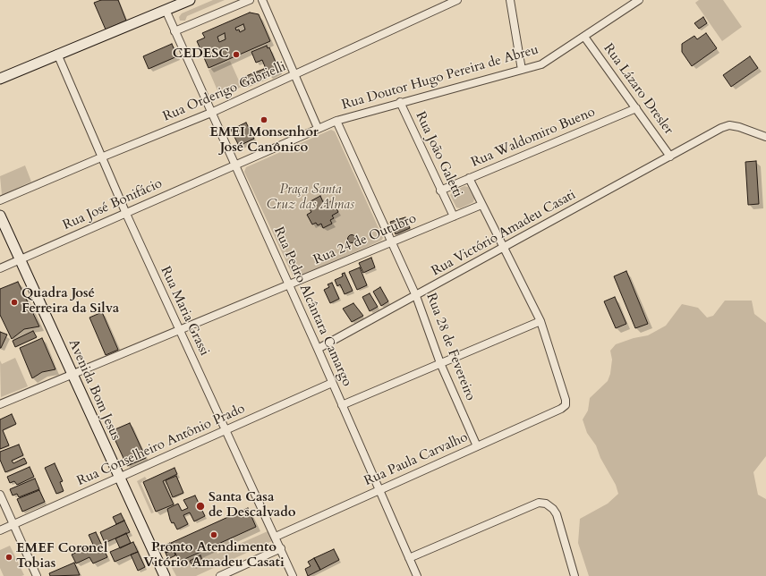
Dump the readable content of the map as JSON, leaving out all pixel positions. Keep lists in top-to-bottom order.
{
  "streets": {
    "street": [
      "Rua Doutor Hugo Pereira de Abreu",
      "Rua Lázaro Dresler",
      "Rua Orderigo Gabrielli",
      "Rua Waldomiro Bueno",
      "Rua João Galetti",
      "Rua José Bonifácio",
      "Rua Victório Amadeu Casati",
      "Rua 24 de Outubro",
      "Rua Pedro Alcântara Camargo",
      "Rua Maria Grassi",
      "Rua 28 de Fevereiro",
      "Avenida Bom Jesus",
      "Rua Conselheiro Antônio Prado",
      "Rua Paula Carvalho"
    ]
  },
  "crossings": [
    ["Rua Doutor Hugo Pereira de Abreu", "Rua Lázaro Dresler"],
    ["Rua Doutor Hugo Pereira de Abreu", "Rua João Galetti"],
    ["Rua Doutor Hugo Pereira de Abreu", "Rua José Bonifácio"],
    ["Rua Doutor Hugo Pereira de Abreu", "Rua Pedro Alcântara Camargo"],
    ["Rua Doutor Hugo Pereira de Abreu", "Rua 28 de Fevereiro"],
    ["Rua Lázaro Dresler", "Rua Waldomiro Bueno"],
    ["Rua Lázaro Dresler", "Rua Victório Amadeu Casati"],
    ["Rua Orderigo Gabrielli", "Rua Pedro Alcântara Camargo"],
    ["Rua Orderigo Gabrielli", "Rua Maria Grassi"],
    ["Rua Waldomiro Bueno", "Rua João Galetti"],
    ["Rua João Galetti", "Rua 24 de Outubro"],
    ["Rua José Bonifácio", "Rua Pedro Alcântara Camargo"],
    ["Rua José Bonifácio", "Rua Maria Grassi"],
    ["Rua José Bonifácio", "Avenida Bom Jesus"],
    ["Rua Victório Amadeu Casati", "Rua Pedro Alcântara Camargo"],
    ["Rua Victório Amadeu Casati", "Rua 28 de Fevereiro"],
    ["Rua 24 de Outubro", "Rua Pedro Alcântara Camargo"],
    ["Rua 24 de Outubro", "Rua Maria Grassi"],
    ["Rua 24 de Outubro", "Rua 28 de Fevereiro"],
    ["Rua 24 de Outubro", "Avenida Bom Jesus"],
    ["Rua Pedro Alcântara Camargo", "Rua Conselheiro Antônio Prado"],
    ["Rua Pedro Alcântara Camargo", "Rua Paula Carvalho"],
    ["Rua Maria Grassi", "Rua Conselheiro Antônio Prado"],
    ["Rua Maria Grassi", "Rua Paula Carvalho"],
    ["Rua 28 de Fevereiro", "Rua Paula Carvalho"],
    ["Avenida Bom Jesus", "Rua Conselheiro Antônio Prado"]
  ],
  "parks": ["Praça Santa Cruz das Almas"],
  "places": [
    "CEDESC",
    "EMEI Monsenhor José Canônico",
    "Quadra José Ferreira da Silva",
    "Santa Casa de Descalvado",
    "Pronto Atendimento Vitório Amadeu Casati",
    "EMEF Coronel Tobias"
  ]
}
